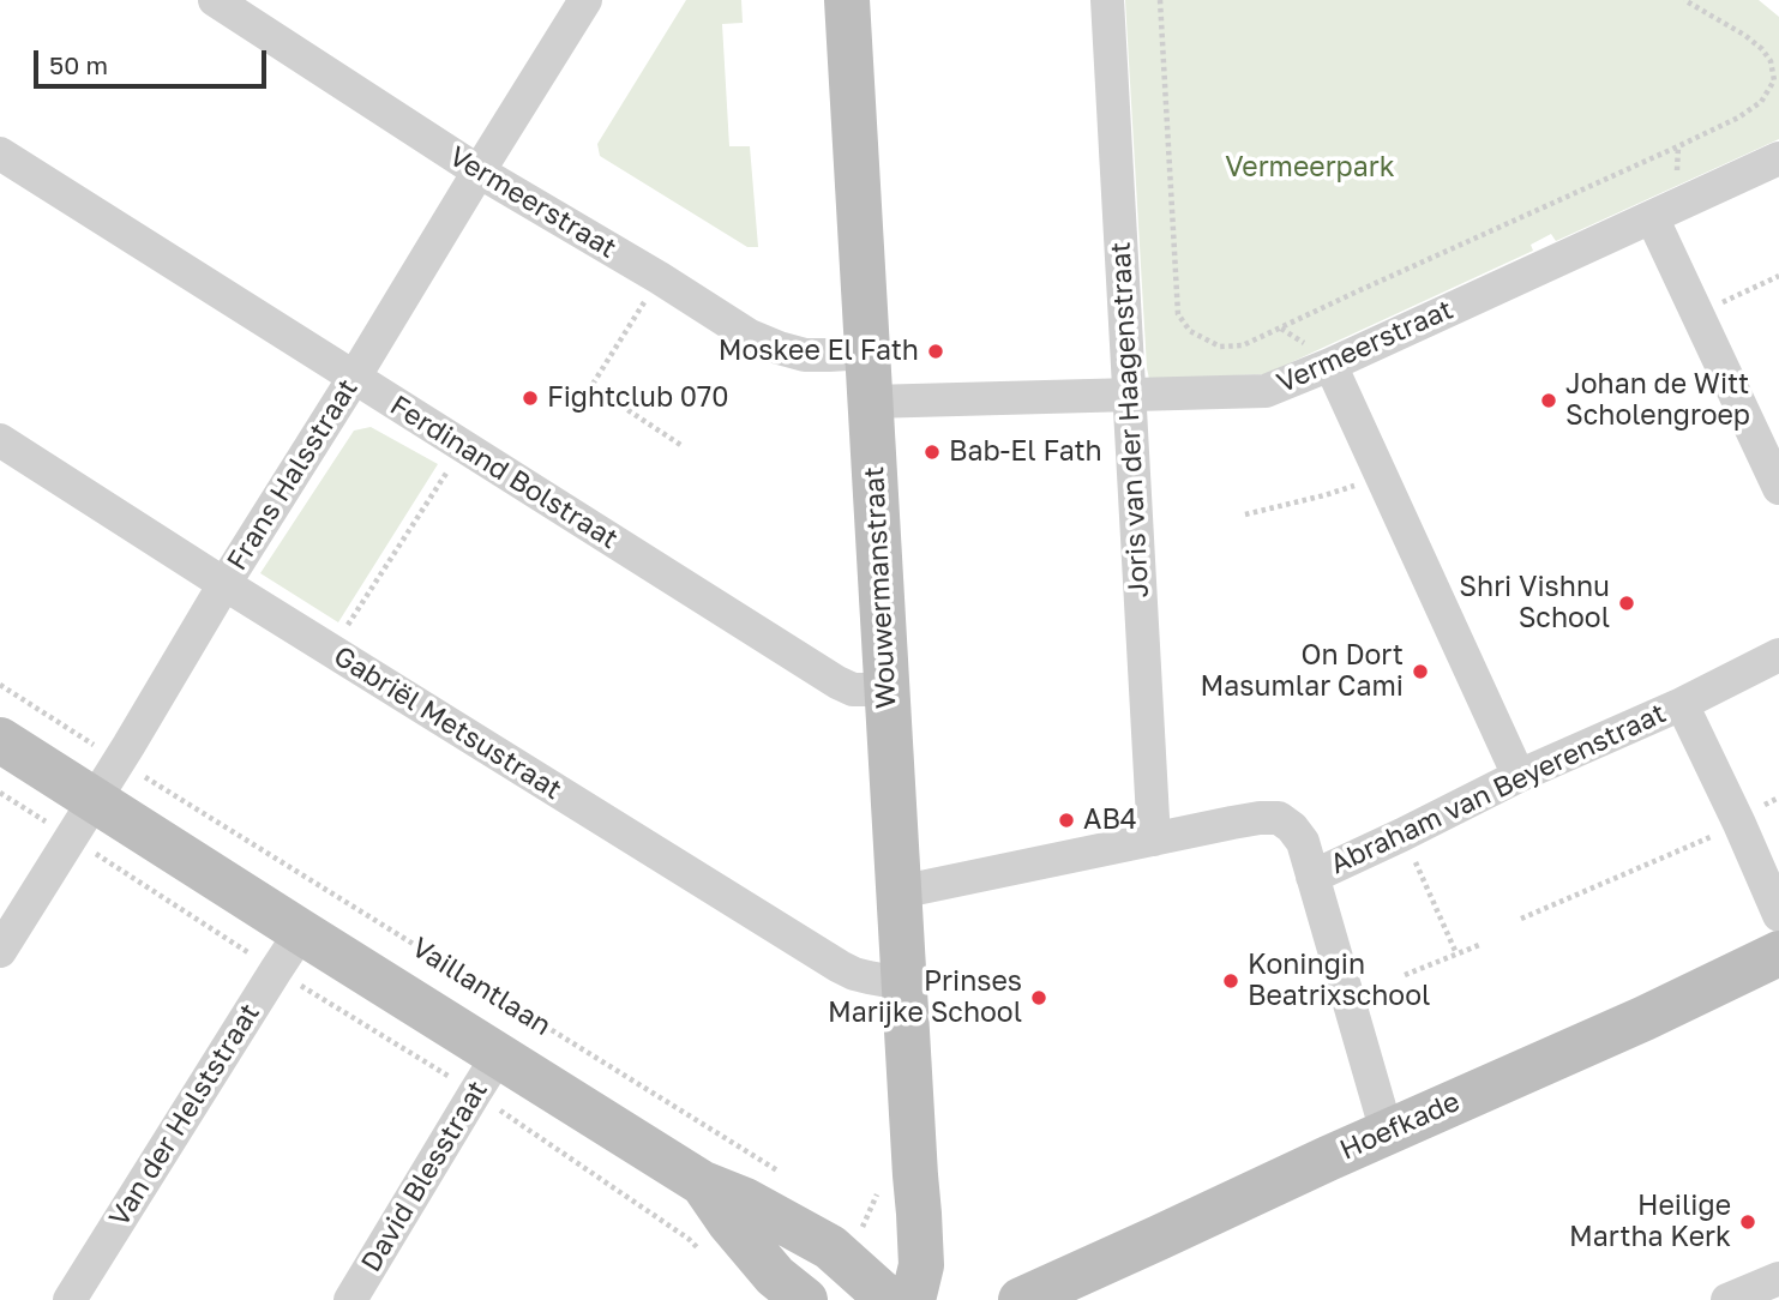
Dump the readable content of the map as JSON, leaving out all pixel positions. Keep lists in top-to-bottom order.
{
  "streets": {
    "street": [
      "Vermeerstraat",
      "Joris van der Haagenstraat",
      "Ferdinand Bolstraat",
      "Frans Halsstraat",
      "Wouwermanstraat",
      "Gabriël Metsustraat",
      "Abraham van Beyerenstraat",
      "Vaillantlaan",
      "Van der Helststraat",
      "Hoefkade",
      "David Blesstraat"
    ]
  },
  "crossings": [
    ["Vermeerstraat", "Joris van der Haagenstraat"],
    ["Vermeerstraat", "Frans Halsstraat"],
    ["Vermeerstraat", "Wouwermanstraat"],
    ["Joris van der Haagenstraat", "Abraham van Beyerenstraat"],
    ["Ferdinand Bolstraat", "Frans Halsstraat"],
    ["Ferdinand Bolstraat", "Wouwermanstraat"],
    ["Frans Halsstraat", "Gabriël Metsustraat"],
    ["Frans Halsstraat", "Vaillantlaan"],
    ["Wouwermanstraat", "Gabriël Metsustraat"],
    ["Wouwermanstraat", "Abraham van Beyerenstraat"],
    ["Wouwermanstraat", "Vaillantlaan"],
    ["Vaillantlaan", "Van der Helststraat"],
    ["Vaillantlaan", "David Blesstraat"]
  ],
  "parks": ["Vermeerpark"],
  "places": [
    "Moskee El Fath",
    "Fightclub 070",
    "Johan de Witt Scholengroep",
    "Bab-El Fath",
    "Shri Vishnu School",
    "On Dort Masumlar Cami",
    "AB4",
    "Koningin Beatrixschool",
    "Prinses Marijke School",
    "Heilige Martha Kerk"
  ],
  "scale_bar": "50 m"
}
